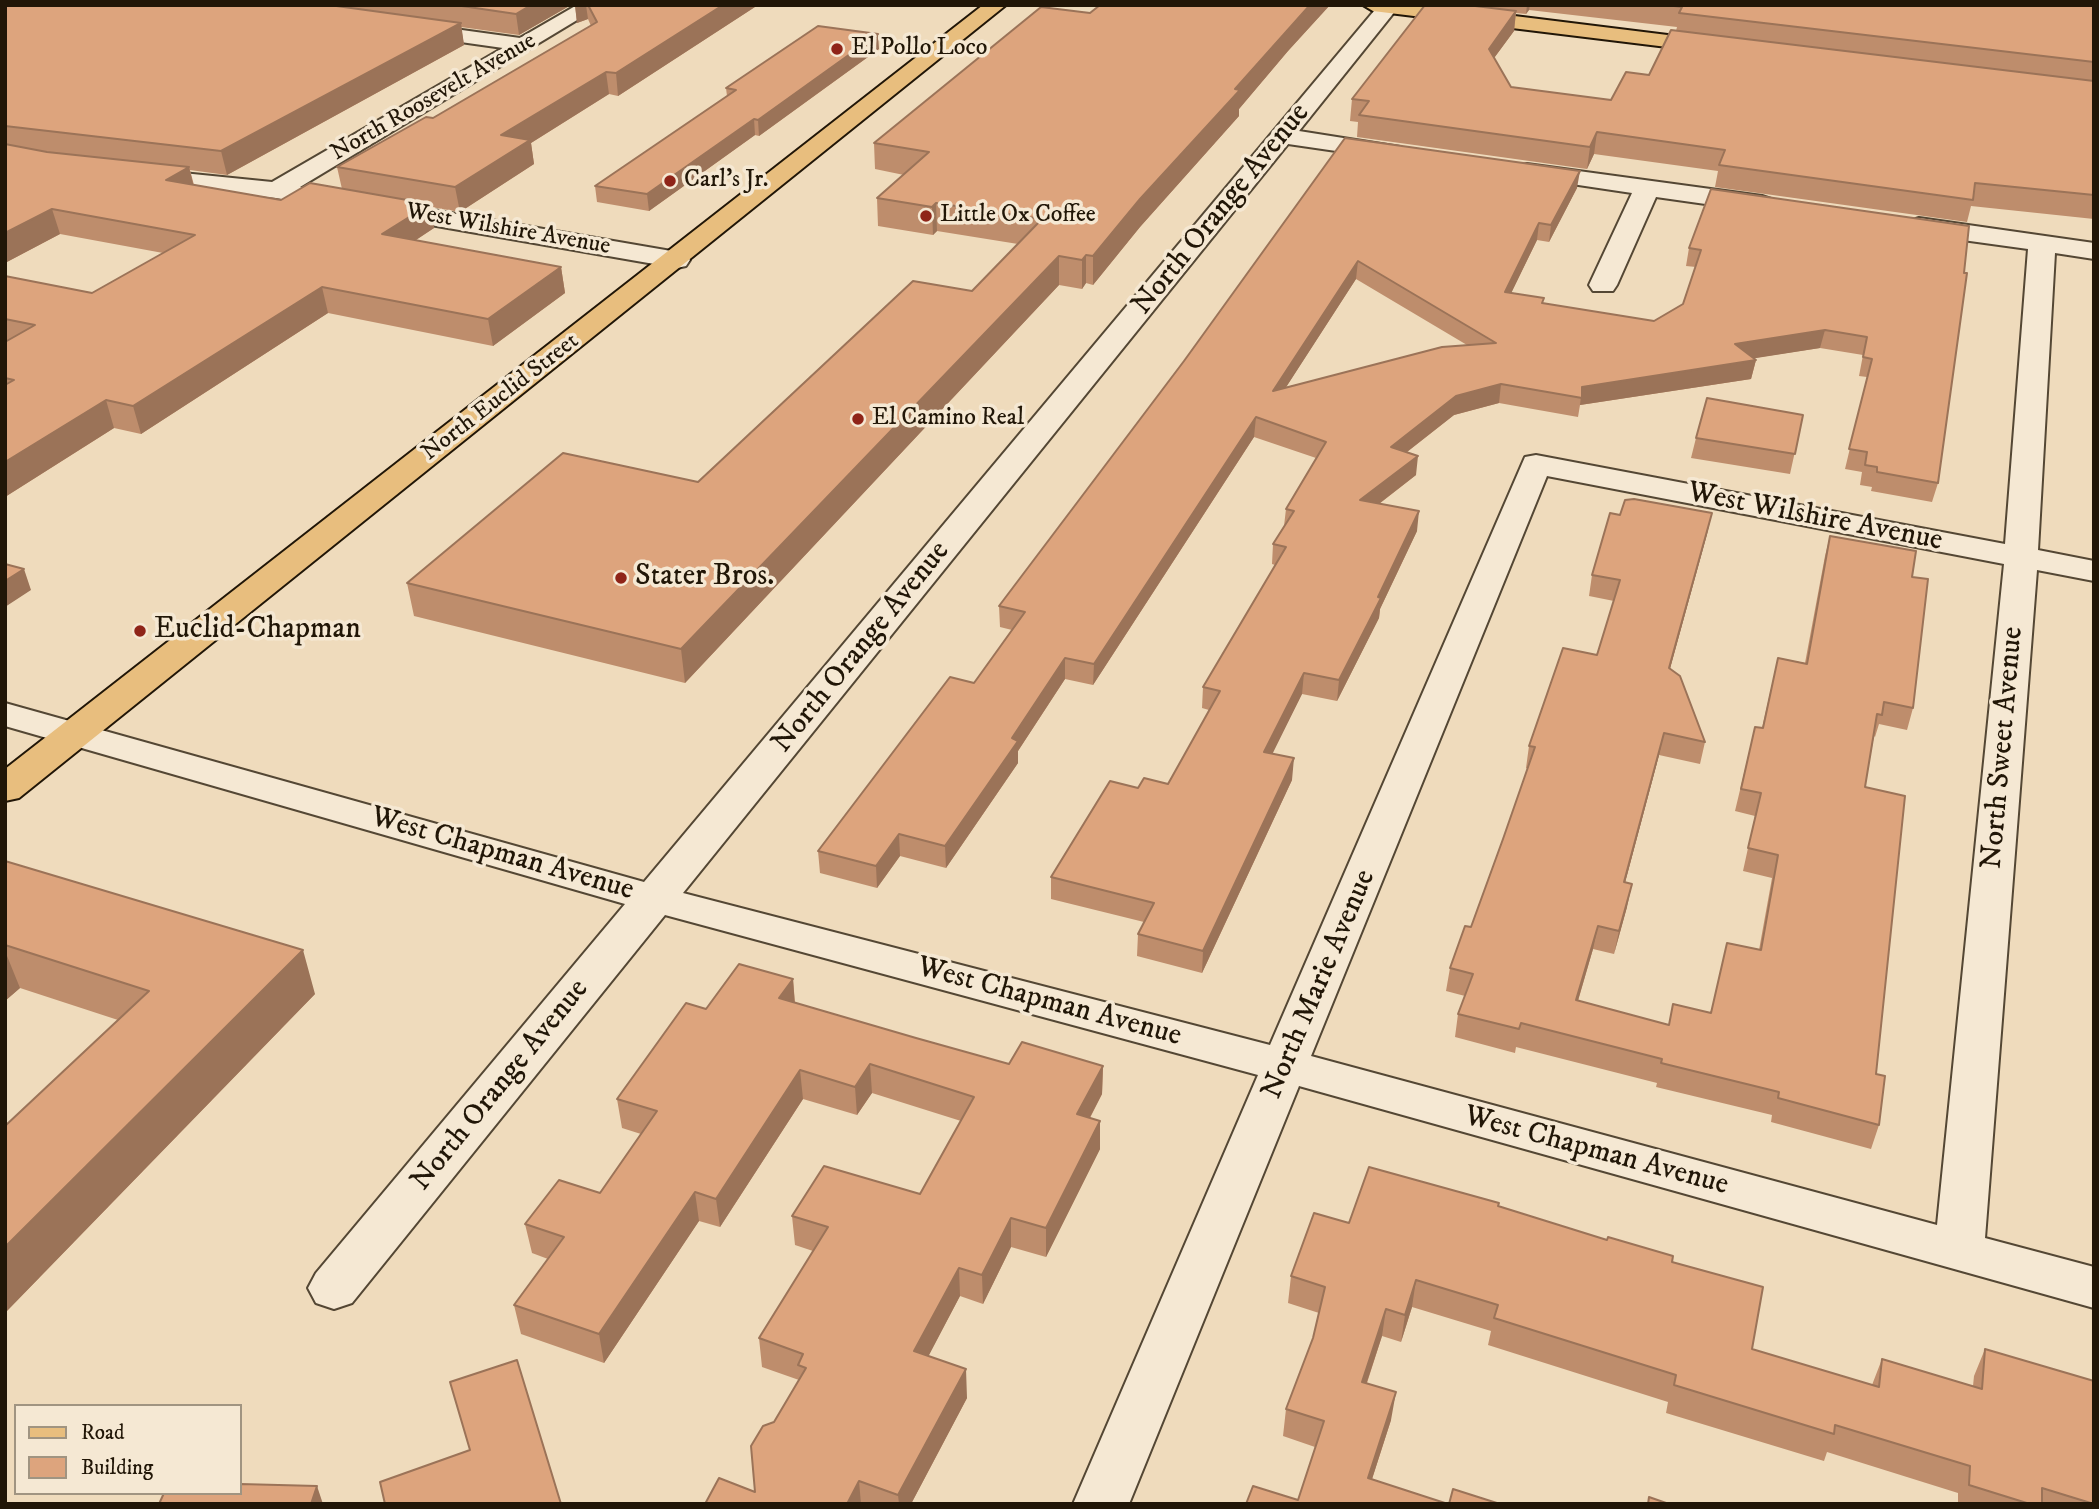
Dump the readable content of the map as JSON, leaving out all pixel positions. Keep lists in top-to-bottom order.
{
  "streets": {
    "main road": ["North Euclid Street"],
    "street": [
      "North Roosevelt Avenue",
      "North Orange Avenue",
      "West Wilshire Avenue",
      "North Sweet Avenue",
      "West Chapman Avenue",
      "North Marie Avenue"
    ]
  },
  "crossings": [
    ["North Roosevelt Avenue", "West Wilshire Avenue"],
    ["North Orange Avenue", "West Chapman Avenue"],
    ["West Wilshire Avenue", "North Euclid Street"],
    ["West Wilshire Avenue", "North Sweet Avenue"],
    ["West Wilshire Avenue", "North Marie Avenue"],
    ["North Euclid Street", "West Chapman Avenue"],
    ["North Sweet Avenue", "West Chapman Avenue"],
    ["West Chapman Avenue", "North Marie Avenue"]
  ],
  "places": [
    "El Pollo Loco",
    "Carl's Jr.",
    "Little Ox Coffee",
    "El Camino Real",
    "Stater Bros.",
    "Euclid-Chapman"
  ],
  "legend": ["Road", "Building"]
}
